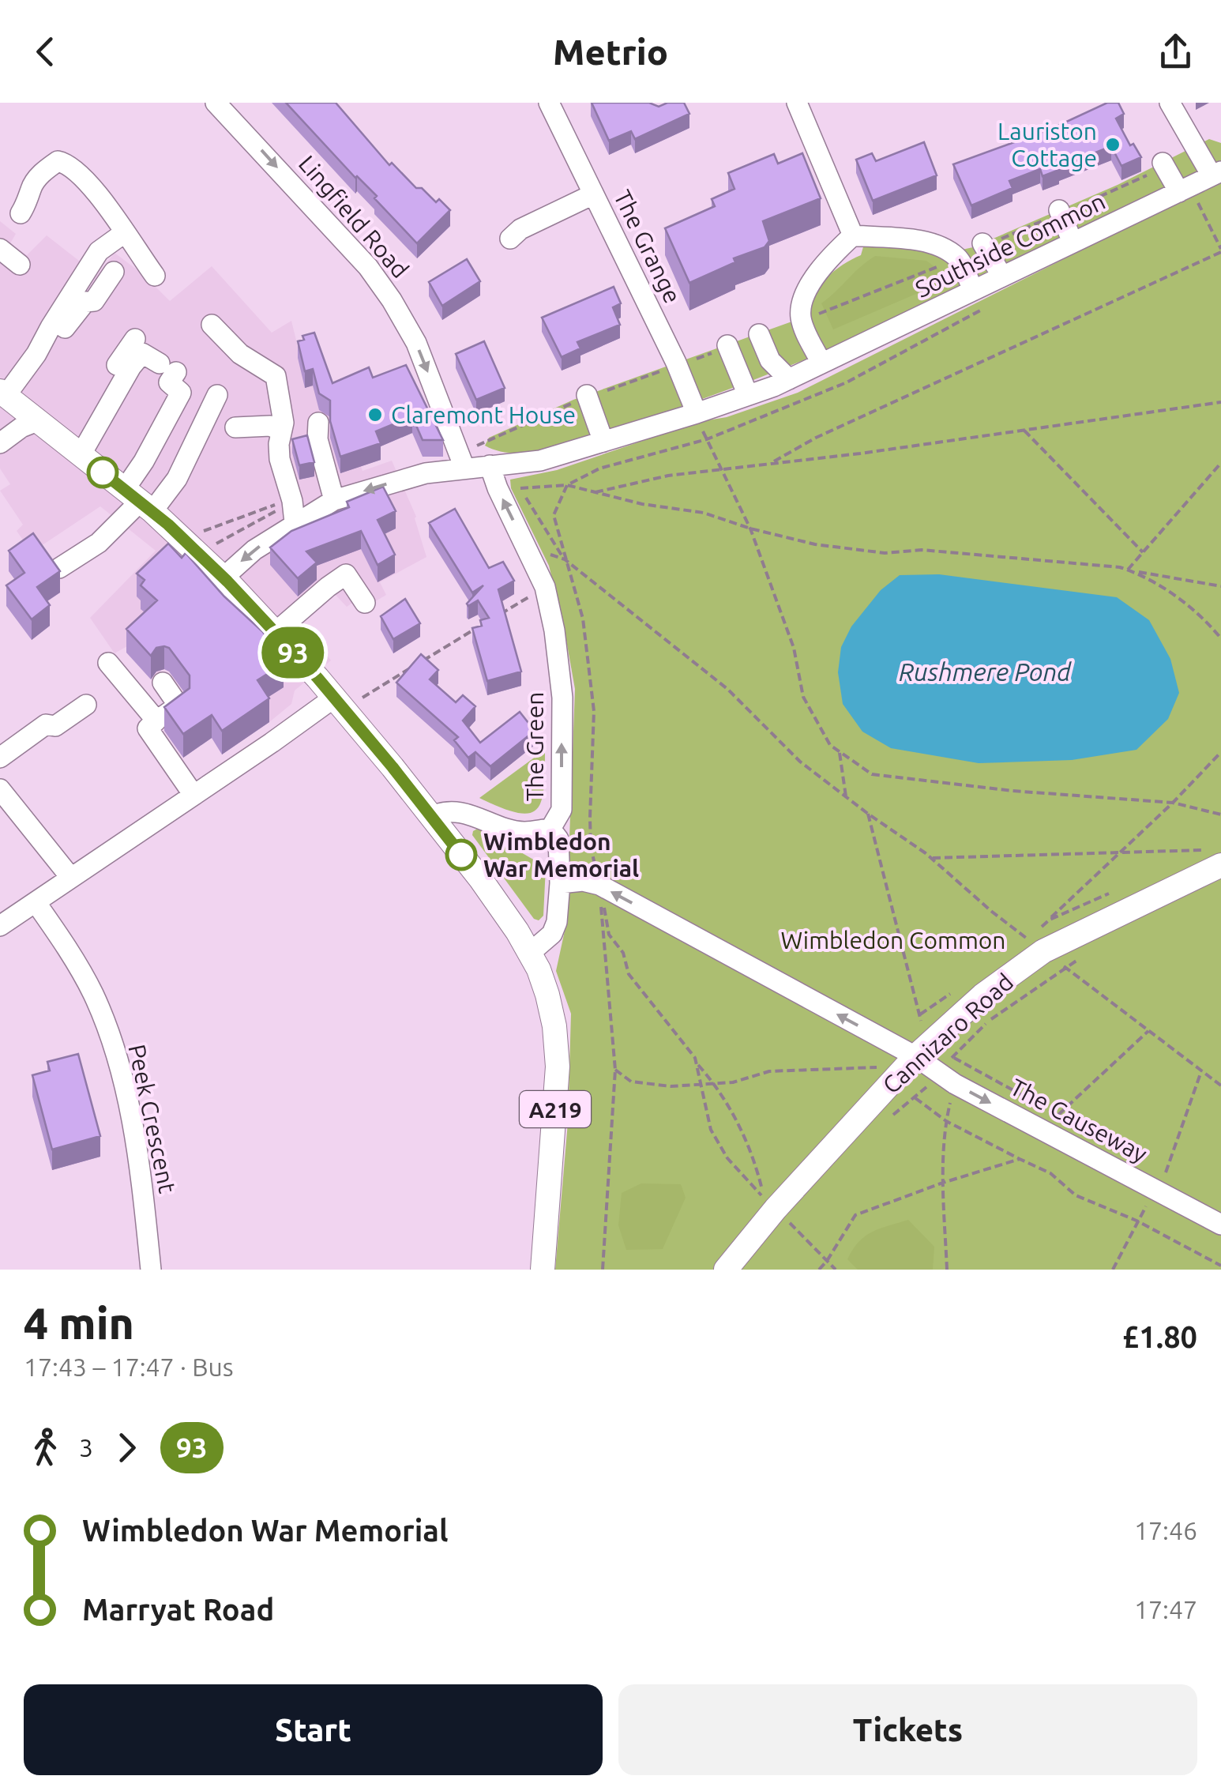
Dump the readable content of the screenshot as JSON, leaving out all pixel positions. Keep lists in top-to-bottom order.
{
  "streets": {
    "main road": ["Cannizaro Road", "A219"],
    "street": [
      "Lingfield Road",
      "Southside Common",
      "The Grange",
      "The Green",
      "Peek Crescent",
      "The Causeway"
    ]
  },
  "crossings": [
    ["Lingfield Road", "Southside Common"],
    ["Southside Common", "The Grange"],
    ["Southside Common", "The Green"],
    ["Southside Common", "A219"],
    ["The Green", "A219"],
    ["Cannizaro Road", "The Causeway"]
  ],
  "one_way": ["The Green"],
  "water": ["Rushmere Pond"],
  "parks": ["Wimbledon Common"],
  "places": ["Lauriston Cottage", "Claremont House", "Wimbledon War Memorial"],
  "lines": ["bus line 93"],
  "page": {
    "header": "Metrio",
    "on_map": "93",
    "heading": ["4 min", "17:43 – 17:47 · Bus", "£1.80"],
    "legs": ["3", "93"],
    "list": [
      {
        "name": "Wimbledon War Memorial",
        "value": "17:46"
      },
      {
        "name": "Marryat Road",
        "value": "17:47"
      }
    ],
    "buttons": ["Start", "Tickets"]
  }
}
